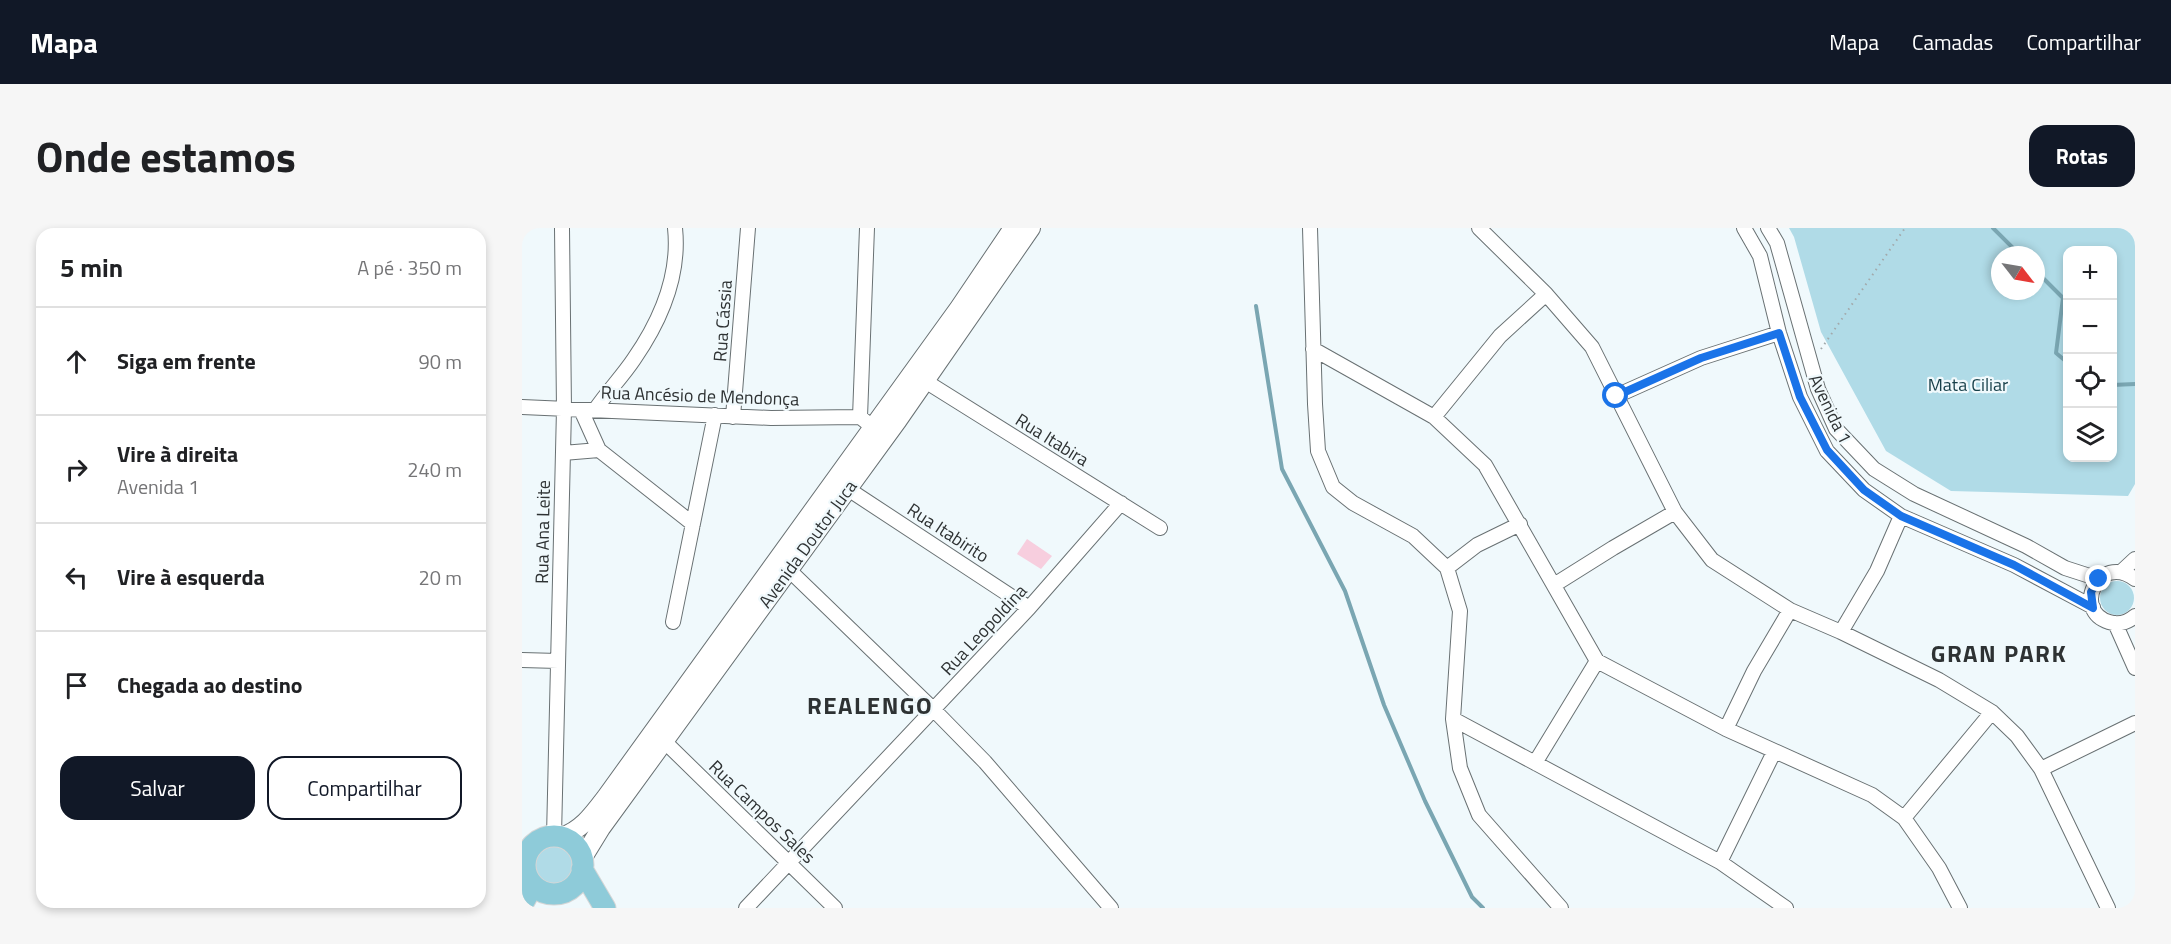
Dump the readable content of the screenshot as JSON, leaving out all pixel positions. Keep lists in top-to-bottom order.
{
  "streets": {
    "main road": ["Avenida Doutor Juca"],
    "street": [
      "Rua Cássia",
      "Rua Ancésio de Mendonça",
      "Avenida 1",
      "Rua Itabira",
      "Rua Ana Leite",
      "Rua Itabirito",
      "Rua Leopoldina",
      "Rua Campos Sales"
    ]
  },
  "crossings": [
    ["Rua Cássia", "Rua Ancésio de Mendonça"],
    ["Rua Ancésio de Mendonça", "Rua Ana Leite"],
    ["Rua Ancésio de Mendonça", "Avenida Doutor Juca"],
    ["Rua Itabira", "Avenida Doutor Juca"],
    ["Rua Itabira", "Rua Leopoldina"],
    ["Rua Ana Leite", "Avenida Doutor Juca"],
    ["Rua Itabirito", "Avenida Doutor Juca"],
    ["Rua Itabirito", "Rua Leopoldina"],
    ["Avenida Doutor Juca", "Rua Campos Sales"],
    ["Rua Leopoldina", "Rua Campos Sales"]
  ],
  "districts": ["GRAN PARK", "REALENGO"],
  "parks": ["Mata Ciliar"],
  "north": "bottom right",
  "page": {
    "header": "Mapa",
    "nav": ["Mapa", "Camadas", "Compartilhar"],
    "title": "Onde estamos",
    "buttons": [
      "Rotas",
      ["Salvar", "Compartilhar"]
    ],
    "heading": ["5 min", "A pé · 350 m"],
    "map_buttons": ["+", "−"],
    "list": [
      ["Siga em frente", "90 m"],
      ["Vire à direita", "Avenida 1", "240 m"],
      ["Vire à esquerda", "20 m"],
      "Chegada ao destino"
    ]
  }
}
